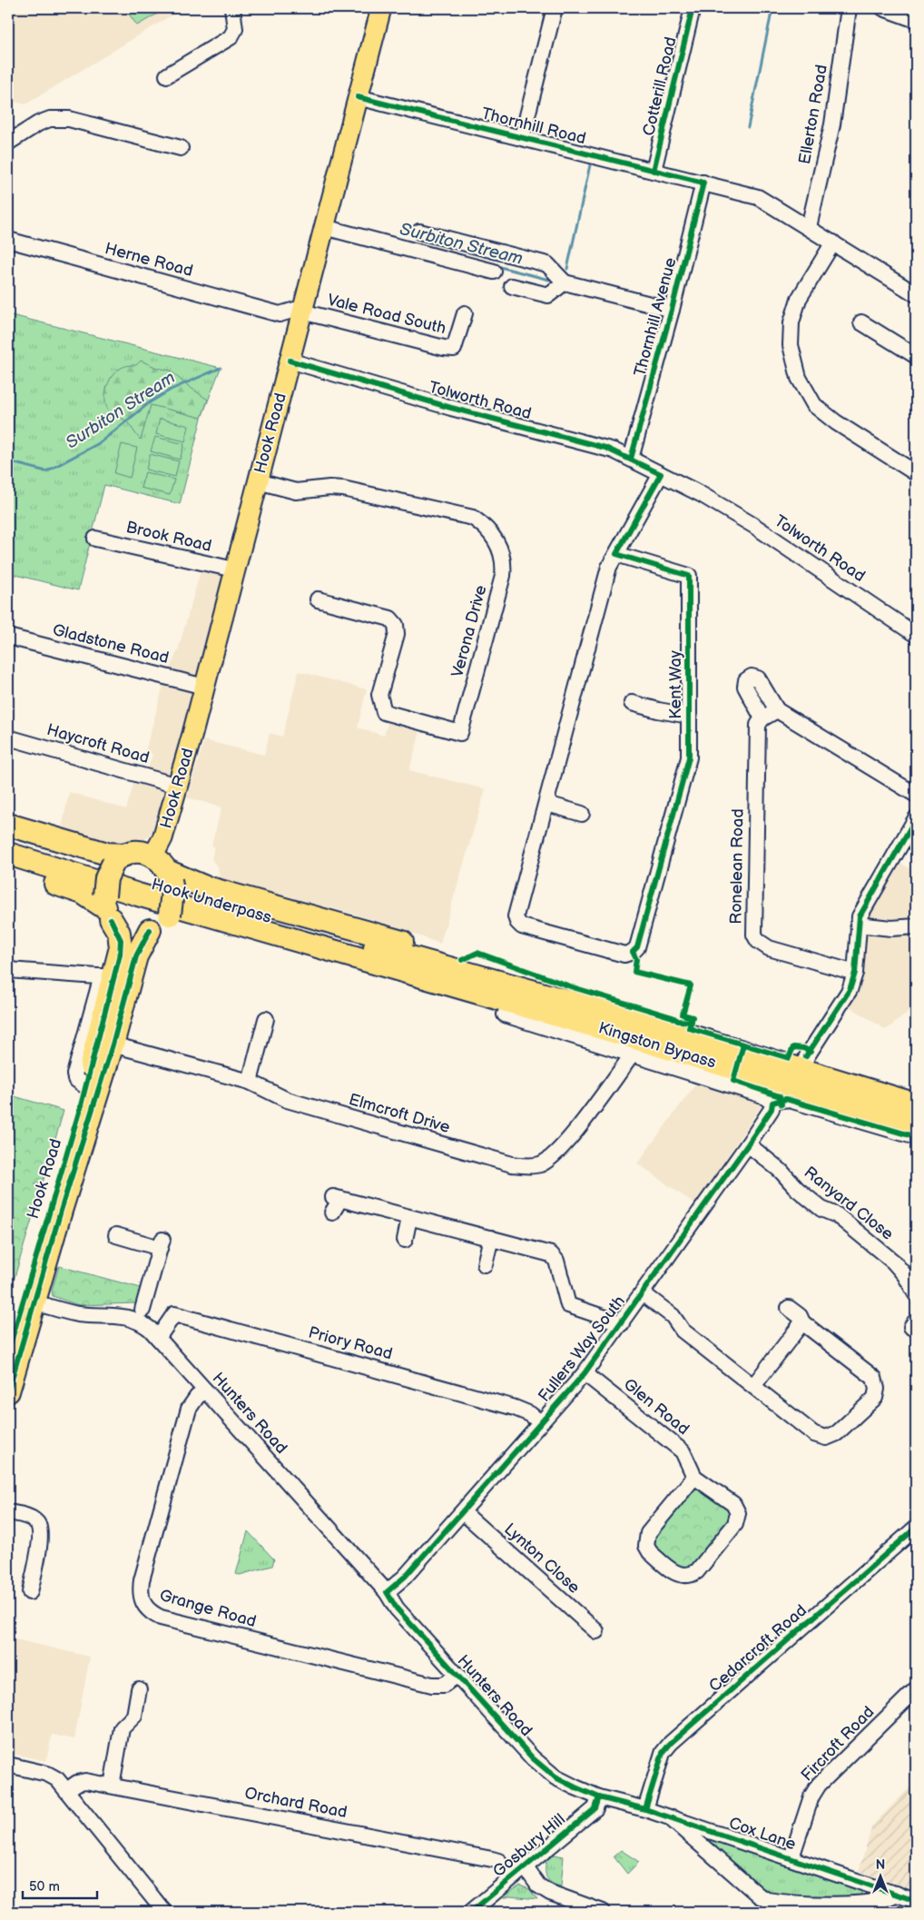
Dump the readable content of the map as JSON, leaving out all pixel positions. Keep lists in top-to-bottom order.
{
  "streets": {
    "highway": ["Hook Road", "Hook Underpass", "Kingston Bypass"],
    "street": [
      "Cotterill Road",
      "Ellerton Road",
      "Thornhill Road",
      "Herne Road",
      "Vale Road South",
      "Thornhill Avenue",
      "Tolworth Road",
      "Brook Road",
      "Verona Drive",
      "Gladstone Road",
      "Kent Way",
      "Haycroft Road",
      "Ronelean Road",
      "Elmcroft Drive",
      "Ranyard Close",
      "Priory Road",
      "Fullers Way South",
      "Glen Road",
      "Hunters Road",
      "Lynton Close",
      "Grange Road",
      "Cedarcroft Road",
      "Fircroft Road",
      "Orchard Road",
      "Cox Lane",
      "Gosbury Hill"
    ]
  },
  "crossings": [
    ["Cotterill Road", "Thornhill Road"],
    ["Ellerton Road", "Thornhill Road"],
    ["Thornhill Road", "Thornhill Avenue"],
    ["Thornhill Road", "Hook Road"],
    ["Herne Road", "Vale Road South"],
    ["Herne Road", "Hook Road"],
    ["Vale Road South", "Hook Road"],
    ["Thornhill Avenue", "Tolworth Road"],
    ["Tolworth Road", "Hook Road"],
    ["Tolworth Road", "Kent Way"],
    ["Hook Road", "Brook Road"],
    ["Hook Road", "Verona Drive"],
    ["Hook Road", "Gladstone Road"],
    ["Hook Road", "Haycroft Road"],
    ["Hook Road", "Elmcroft Drive"],
    ["Hook Road", "Hunters Road"],
    ["Hook Underpass", "Kingston Bypass"],
    ["Ranyard Close", "Fullers Way South"],
    ["Priory Road", "Fullers Way South"],
    ["Priory Road", "Hunters Road"],
    ["Fullers Way South", "Glen Road"],
    ["Fullers Way South", "Hunters Road"],
    ["Fullers Way South", "Lynton Close"],
    ["Hunters Road", "Grange Road"],
    ["Hunters Road", "Cox Lane"],
    ["Hunters Road", "Gosbury Hill"],
    ["Cedarcroft Road", "Cox Lane"],
    ["Fircroft Road", "Cox Lane"],
    ["Orchard Road", "Gosbury Hill"],
    ["Cox Lane", "Gosbury Hill"]
  ],
  "water": ["Surbiton Stream"],
  "scale_bar": "50 m",
  "north": "top"
}
